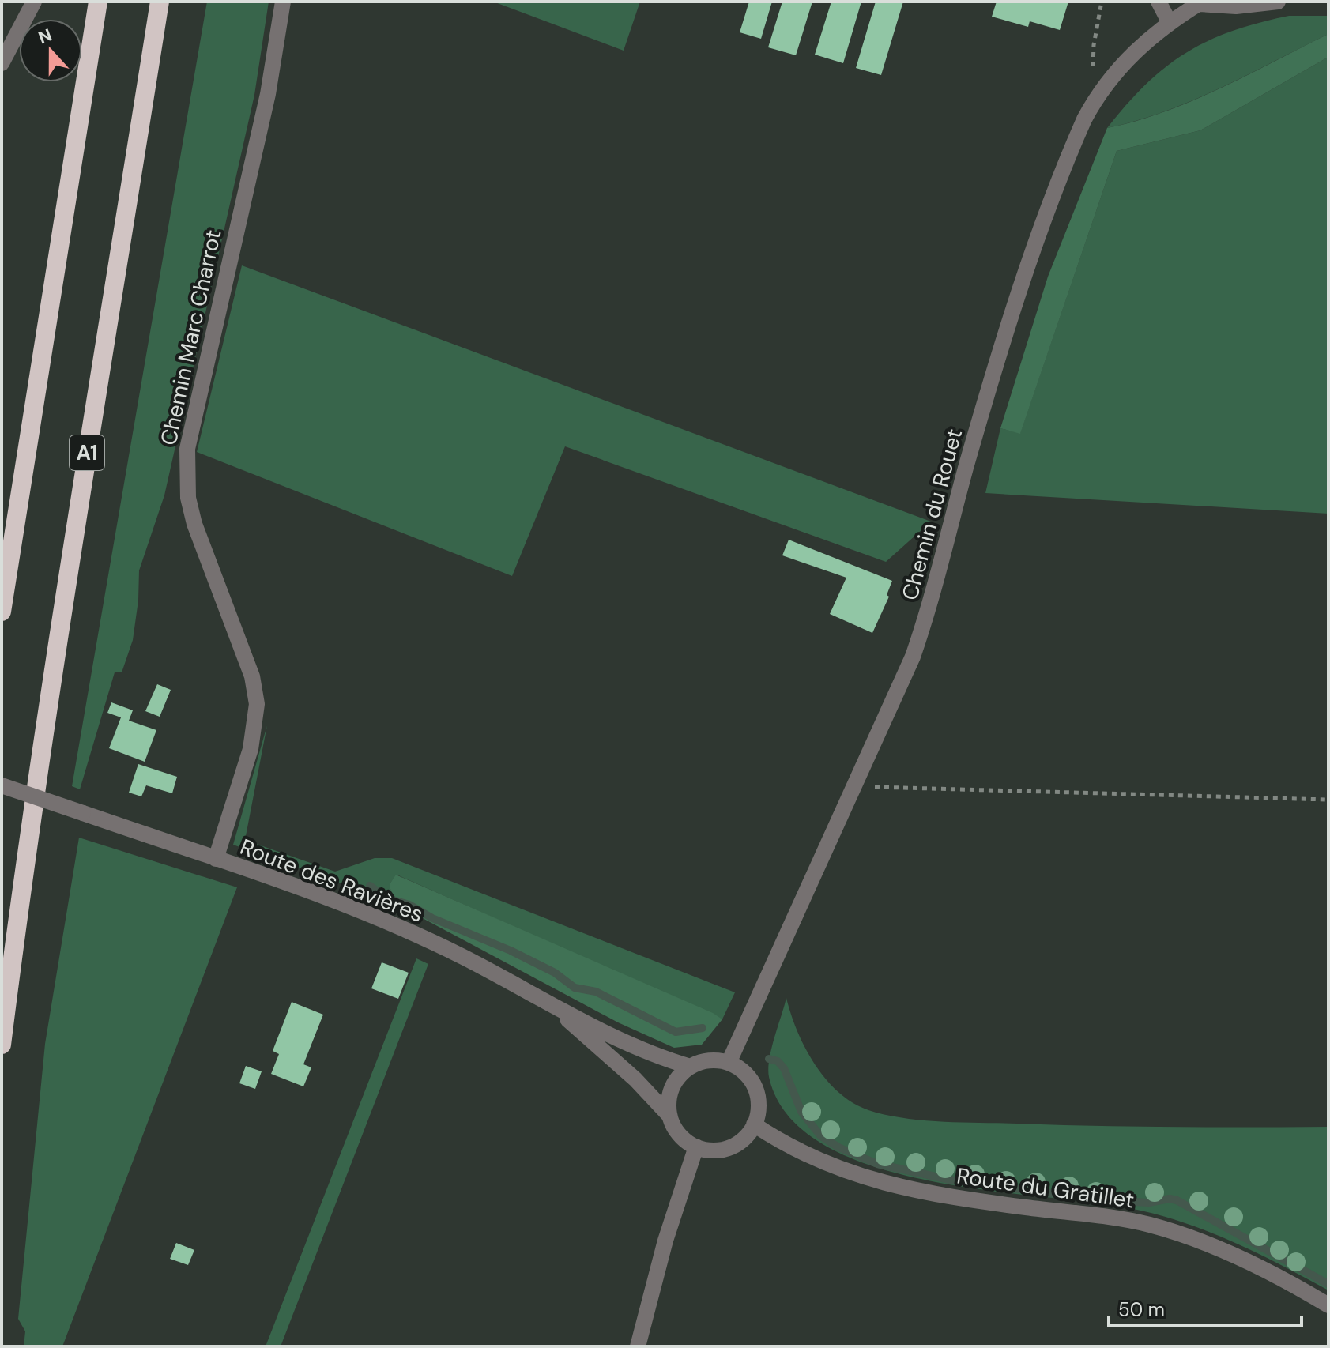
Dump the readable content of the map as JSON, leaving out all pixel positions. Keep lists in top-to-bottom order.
{
  "streets": {
    "highway": ["A1"],
    "street": [
      "Chemin Marc Charrot",
      "Chemin du Rouet",
      "Route des Ravières",
      "Route du Gratillet"
    ]
  },
  "crossings": [
    ["Chemin Marc Charrot", "Route des Ravières"],
    ["Chemin du Rouet", "Route des Ravières"],
    ["Chemin du Rouet", "Route du Gratillet"],
    ["Route des Ravières", "Route du Gratillet"]
  ],
  "scale_bar": "50 m",
  "north": "top"
}
